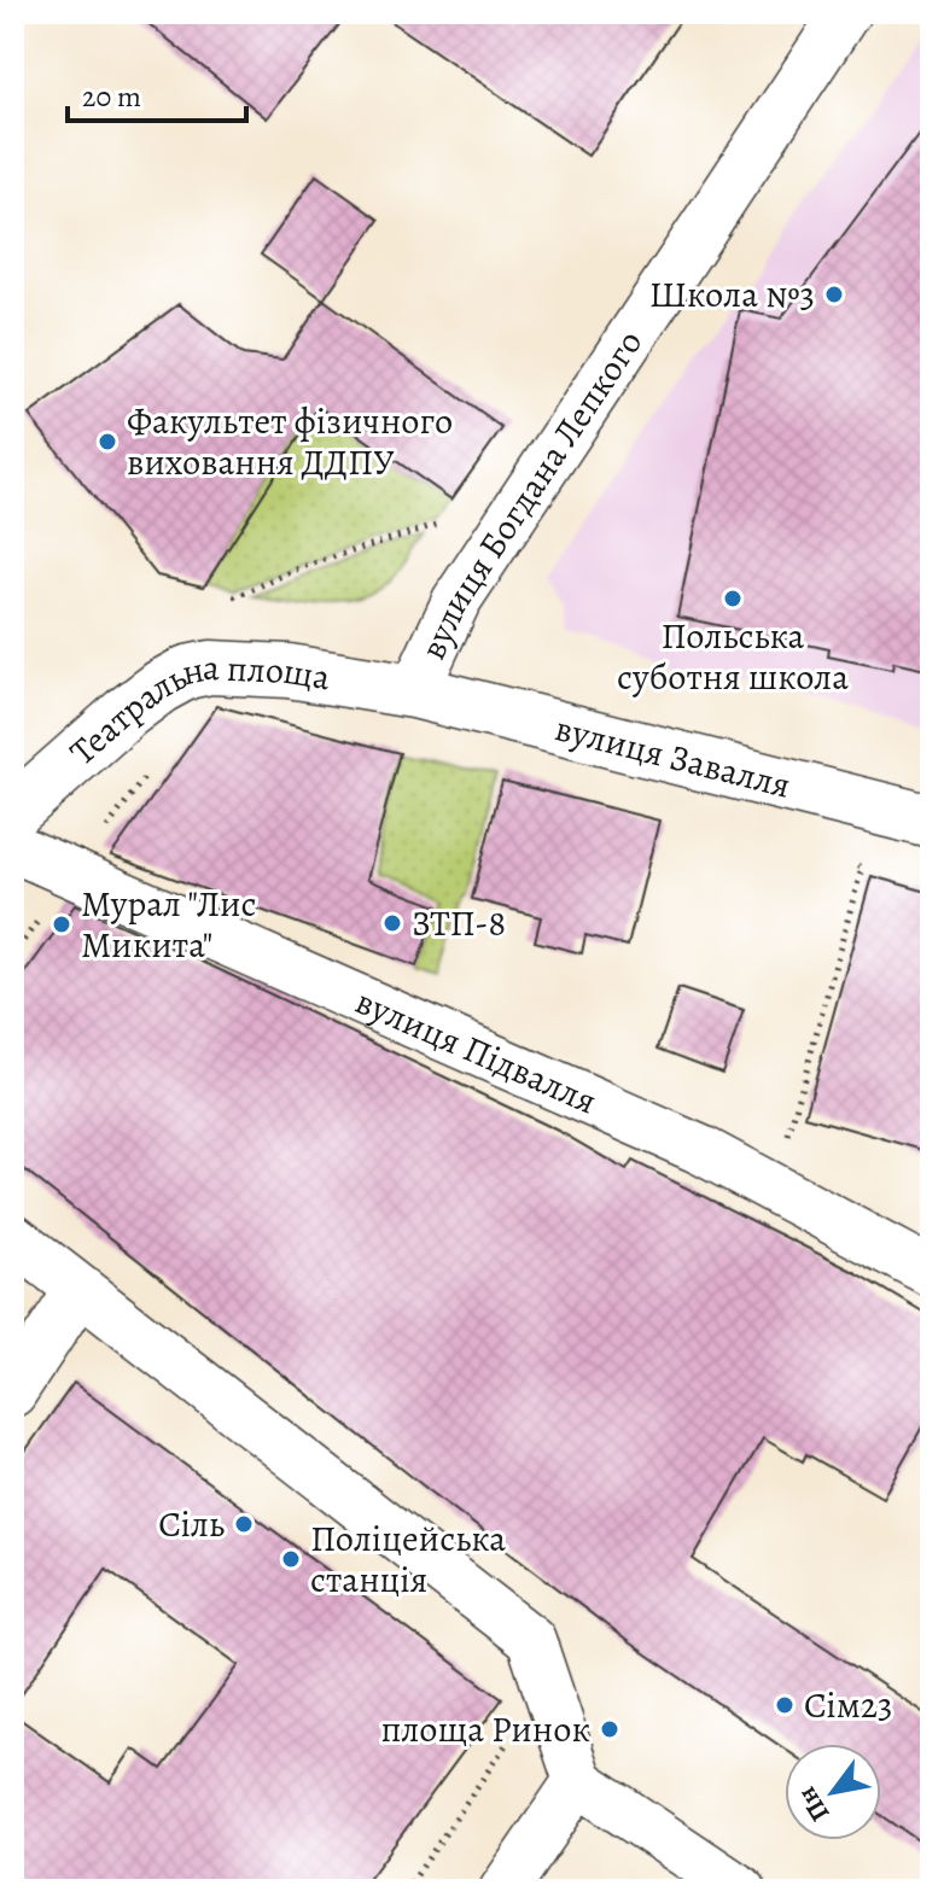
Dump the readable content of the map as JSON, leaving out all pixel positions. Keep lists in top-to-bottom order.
{
  "streets": {
    "main road": ["Театральна площа", "вулиця Завалля"],
    "street": ["вулиця Богдана Лепкого", "вулиця Підвалля"]
  },
  "crossings": [
    ["вулиця Богдана Лепкого", "Театральна площа"],
    ["вулиця Богдана Лепкого", "вулиця Завалля"],
    ["Театральна площа", "вулиця Завалля"]
  ],
  "places": [
    "Школа №3",
    "Факультет фізичного виховання ДДПУ",
    "Польська суботня школа",
    "ЗТП-8",
    "Мурал \"Лис Микита\"",
    "Сіль",
    "Поліцейська станція",
    "Сім23",
    "площа Ринок"
  ],
  "scale_bar": "20 m",
  "north": "bottom left"
}
